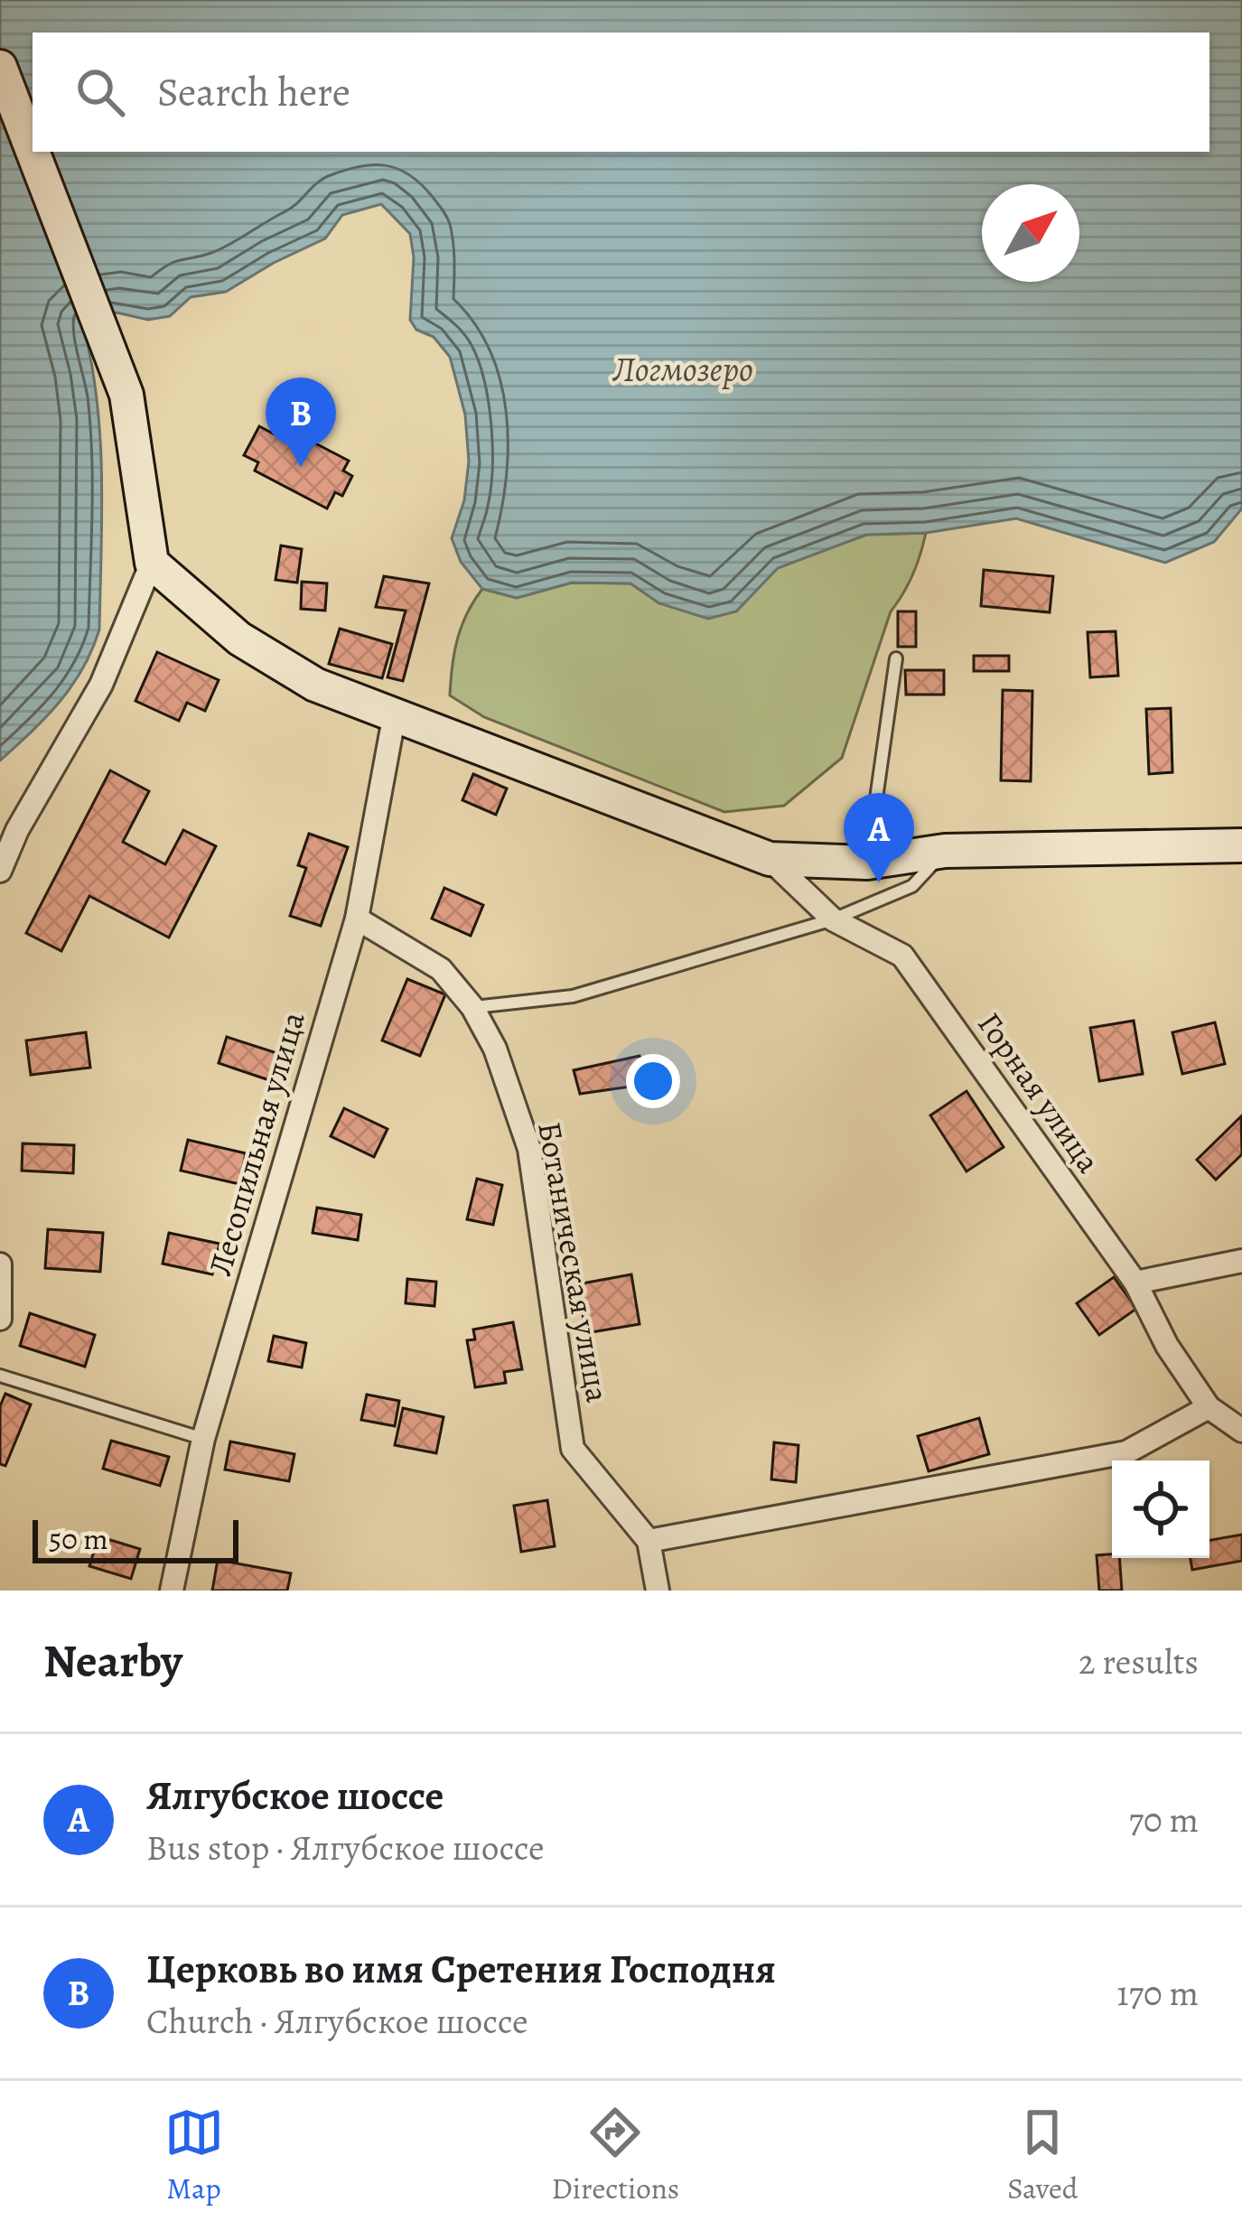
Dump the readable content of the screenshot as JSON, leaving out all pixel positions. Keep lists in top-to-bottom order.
{
  "streets": {
    "street": ["Горная улица", "Лесопильная улица", "Ботаническая улица"]
  },
  "crossings": [
    ["Лесопильная улица", "Ботаническая улица"]
  ],
  "water": ["Логмозеро"],
  "scale_bar": "50 m",
  "north": "top right",
  "page": {
    "search": "Search here",
    "pins": ["B", "A"],
    "scale": "50 m",
    "heading": ["Nearby", "2 results"],
    "list": [
      {
        "mark": "A",
        "name": "Ялгубское шоссе",
        "note": "Bus stop · Ялгубское шоссе",
        "value": "70 m"
      },
      {
        "mark": "B",
        "name": "Церковь во имя Сретения Господня",
        "note": "Church · Ялгубское шоссе",
        "value": "170 m"
      }
    ],
    "nav": ["Map", "Directions", "Saved"]
  }
}
